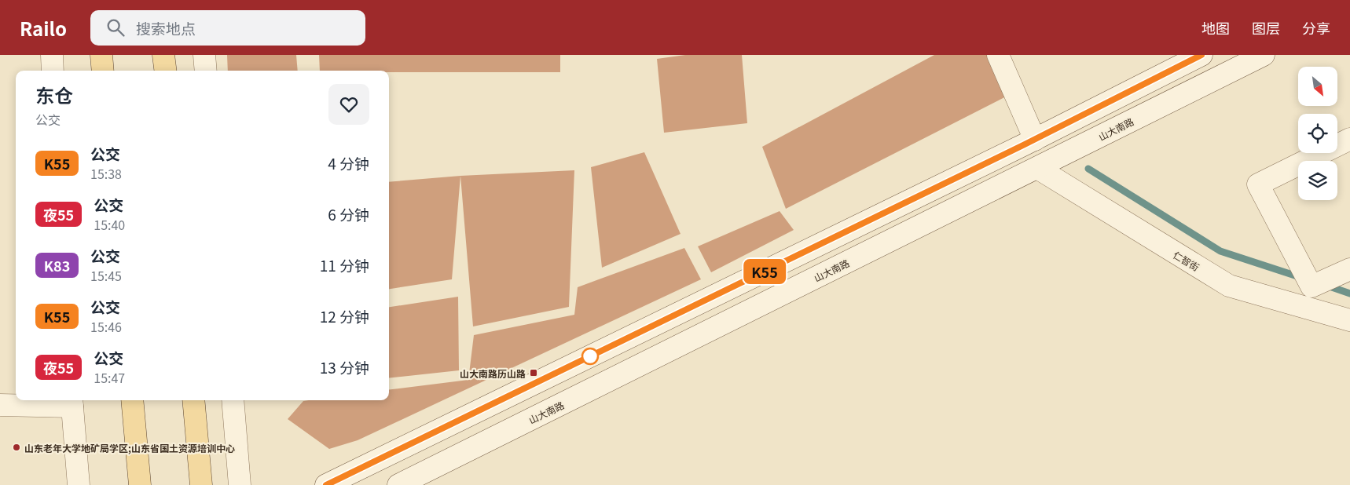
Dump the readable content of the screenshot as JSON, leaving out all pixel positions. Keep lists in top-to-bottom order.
{
  "streets": {
    "main road": ["山大南路", "仁智街"]
  },
  "crossings": [
    ["山大南路", "仁智街"]
  ],
  "places": {
    "transit": ["山大南路历山路"],
    "other": ["山东老年大学地矿局学区;山东省国土资源培训中心"]
  },
  "lines": ["bus line K55"],
  "north": "bottom right",
  "page": {
    "header": "Railo",
    "search": "搜索地点",
    "nav": ["地图", "图层", "分享"],
    "on_map": "K55",
    "heading": ["东仓", "公交"],
    "list": [
      {
        "mark": "K55",
        "name": "公交",
        "note": "15:38",
        "value": "4 分钟"
      },
      {
        "mark": "夜55",
        "name": "公交",
        "note": "15:40",
        "value": "6 分钟"
      },
      {
        "mark": "K83",
        "name": "公交",
        "note": "15:45",
        "value": "11 分钟"
      },
      {
        "mark": "K55",
        "name": "公交",
        "note": "15:46",
        "value": "12 分钟"
      },
      {
        "mark": "夜55",
        "name": "公交",
        "note": "15:47",
        "value": "13 分钟"
      }
    ]
  }
}
